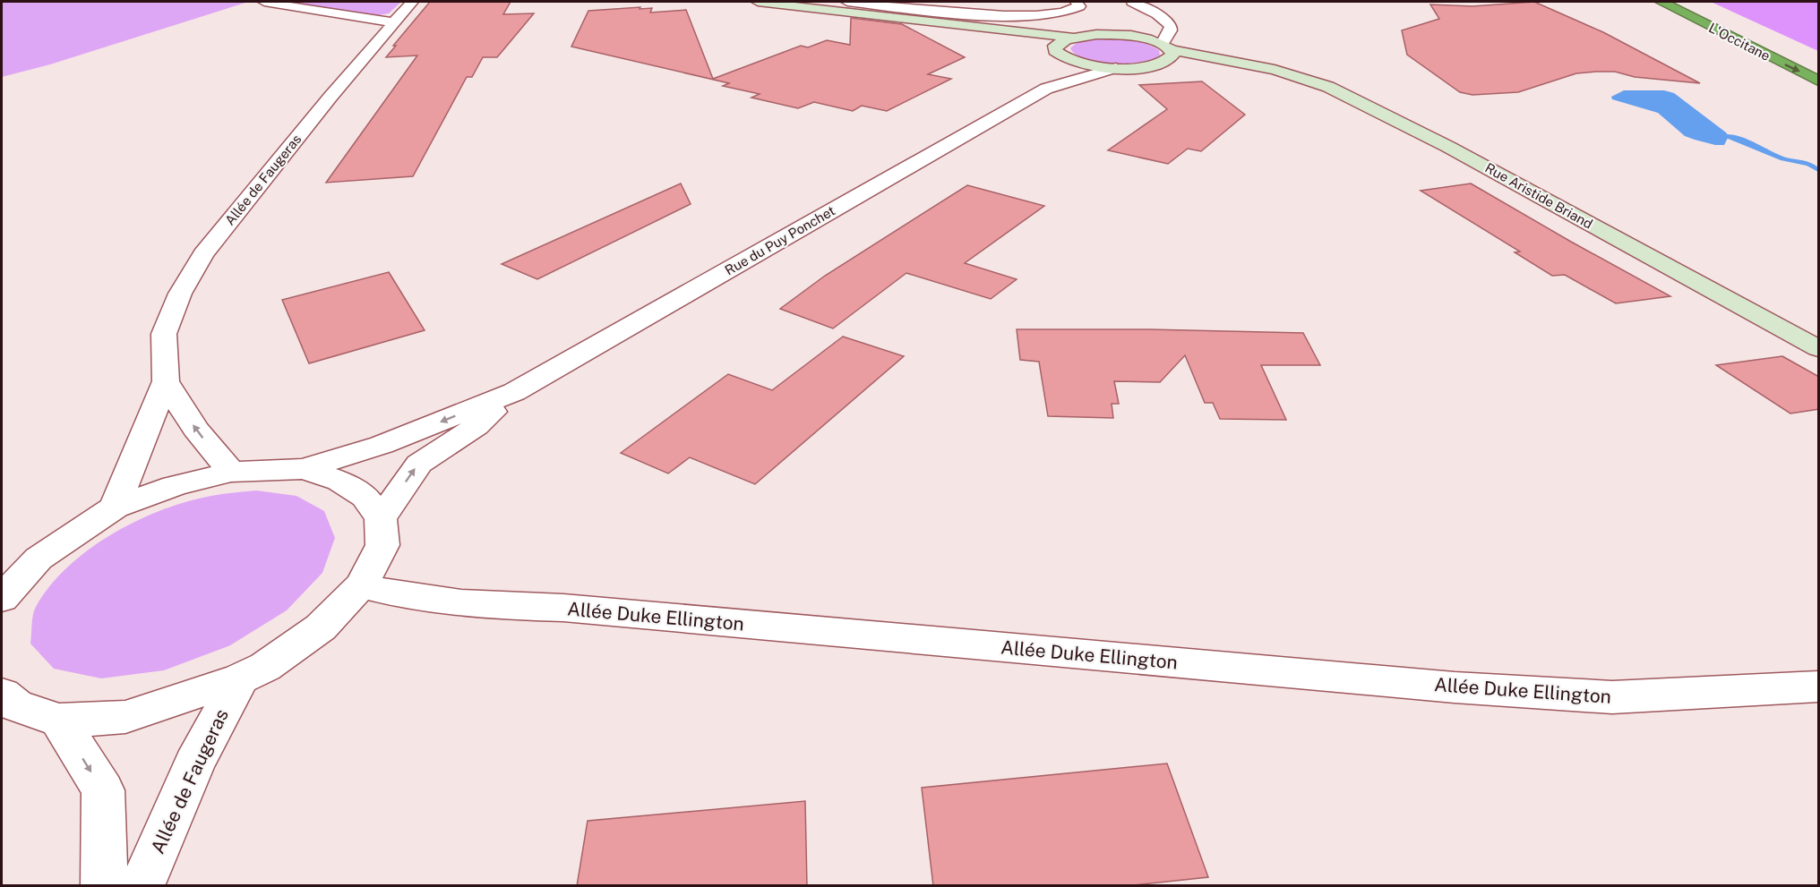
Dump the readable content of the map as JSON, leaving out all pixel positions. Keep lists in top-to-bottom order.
{
  "streets": {
    "highway": ["L'Occitane"],
    "street": [
      "Allée de Faugeras",
      "Rue Aristide Briand",
      "Rue du Puy Ponchet",
      "Allée Duke Ellington"
    ]
  }
}
